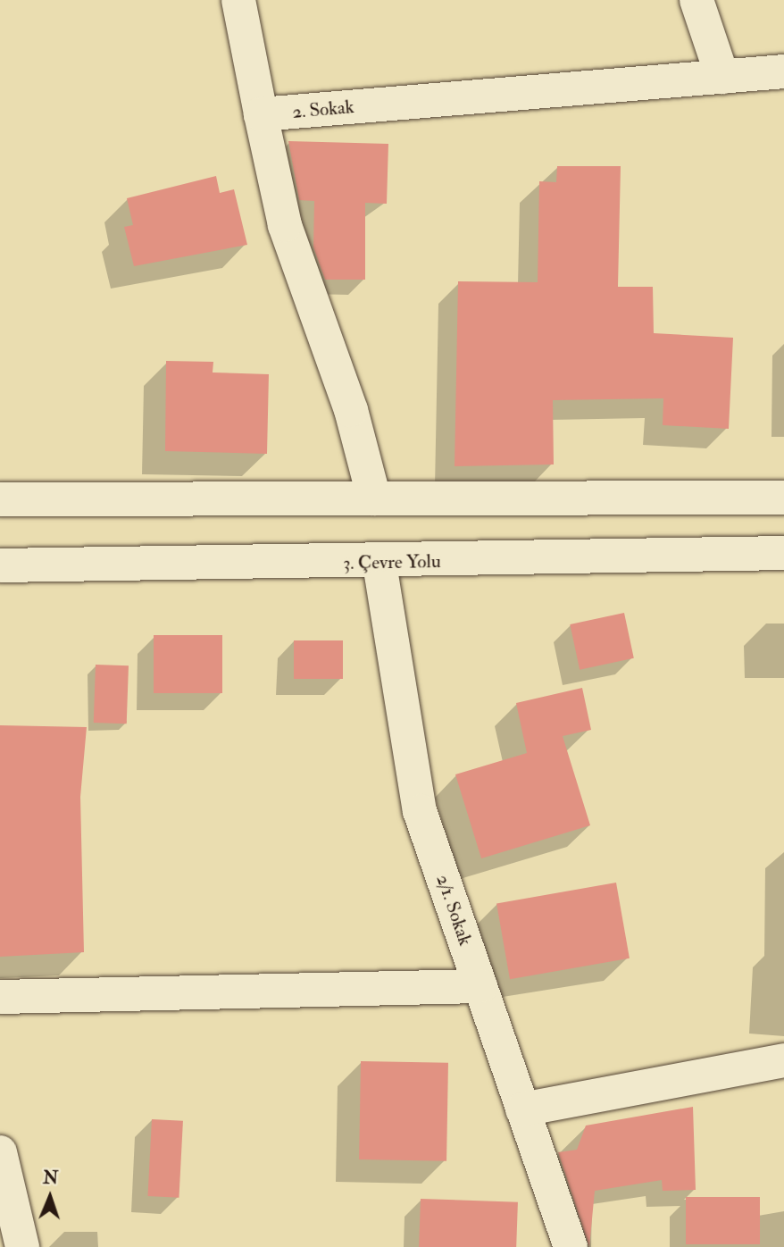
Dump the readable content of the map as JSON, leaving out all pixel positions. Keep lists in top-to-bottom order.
{
  "streets": {
    "street": ["2. Sokak", "3. Çevre Yolu", "2/1. Sokak"]
  },
  "crossings": [
    ["3. Çevre Yolu", "2/1. Sokak"]
  ],
  "north": "top"
}
